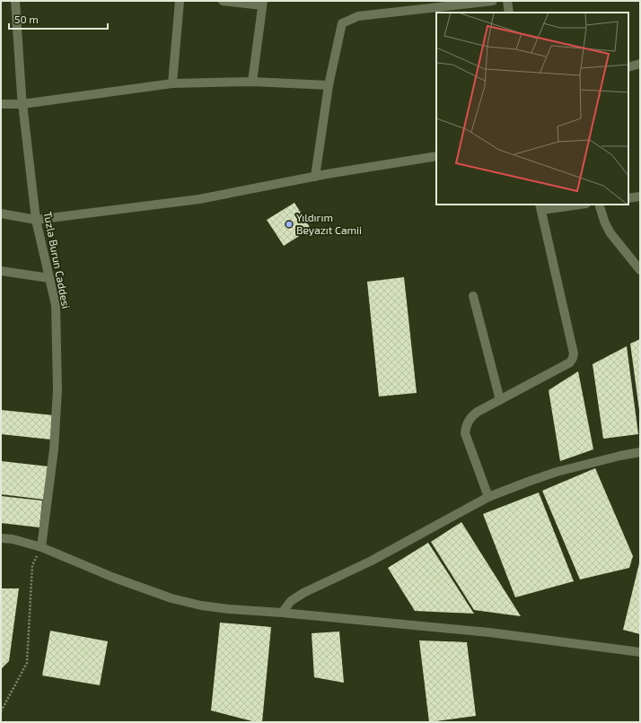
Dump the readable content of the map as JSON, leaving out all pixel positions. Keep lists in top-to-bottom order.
{
  "streets": {
    "street": ["Tuzla Burun Caddesi"]
  },
  "places": ["Yıldırım Beyazıt Camii"],
  "scale_bar": "50 m"
}
